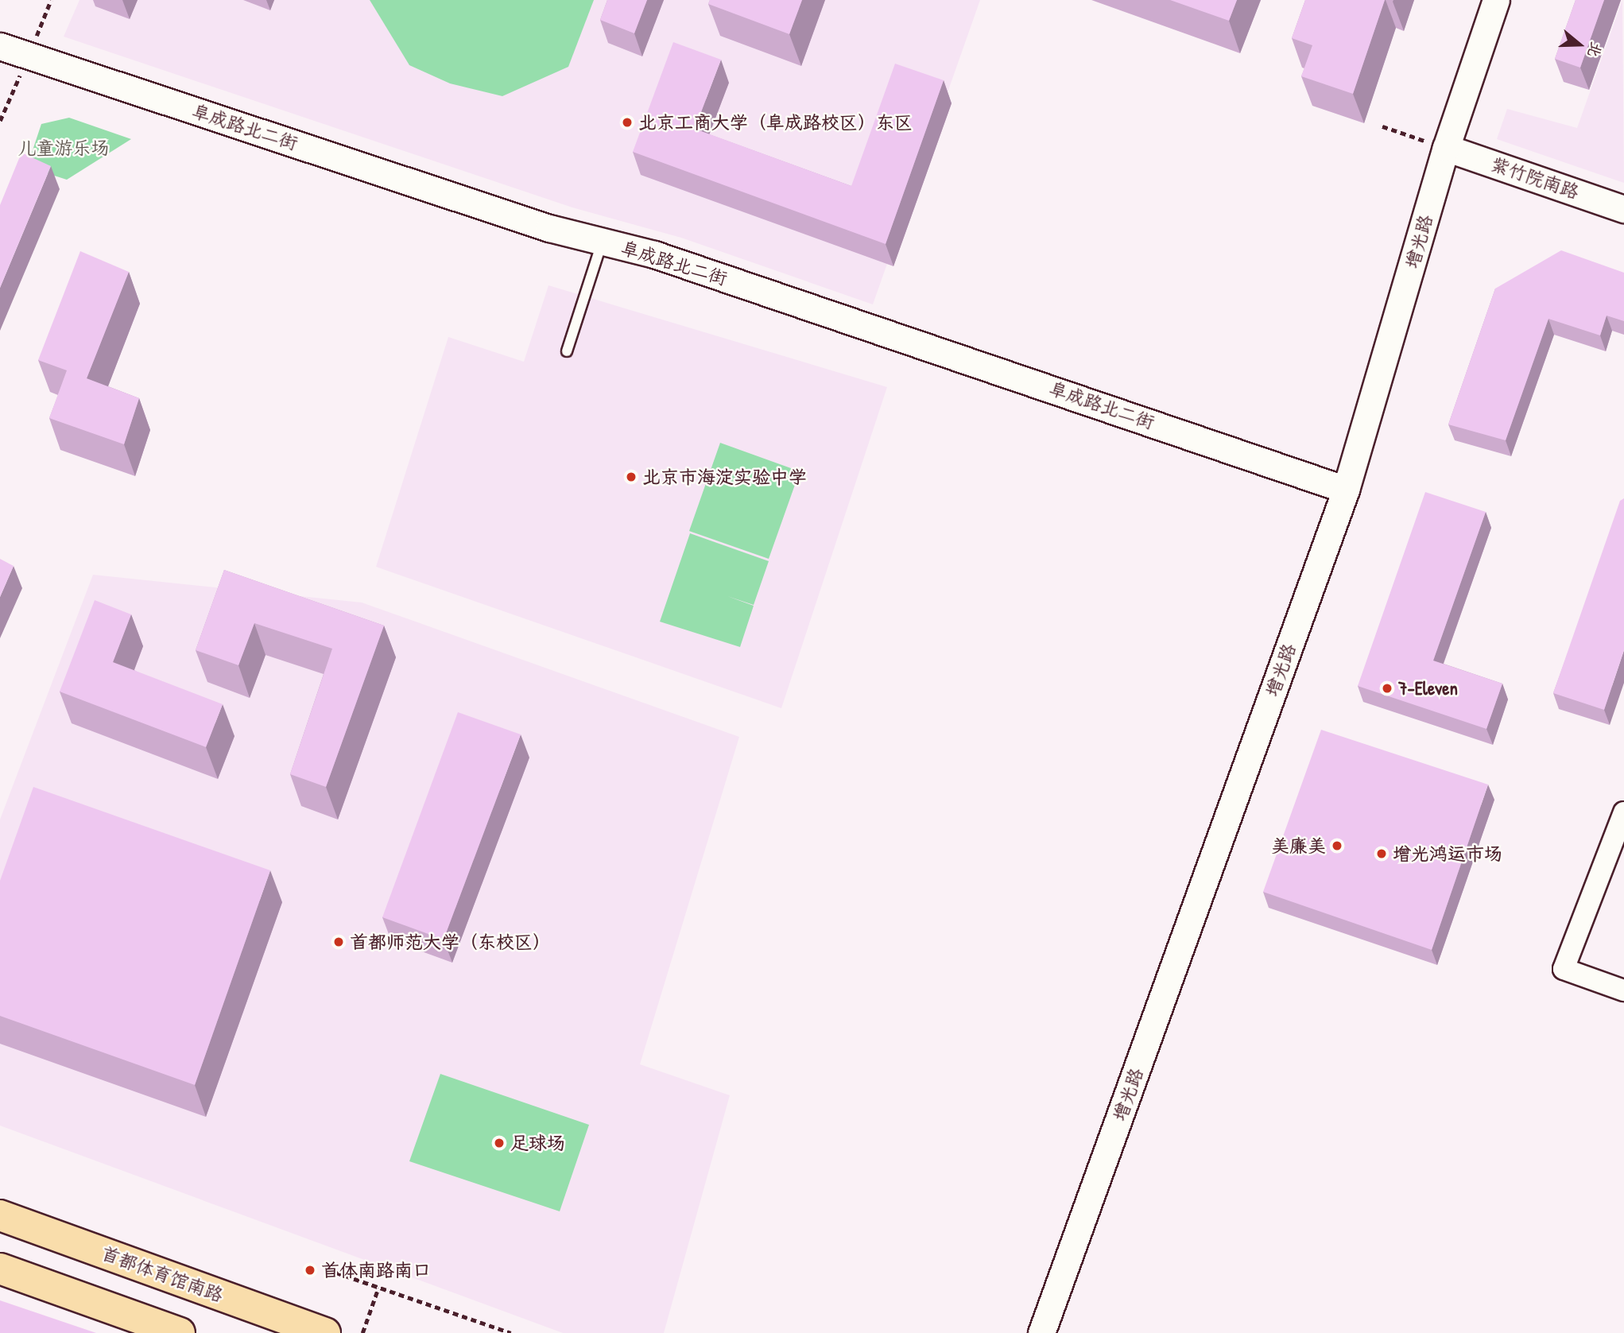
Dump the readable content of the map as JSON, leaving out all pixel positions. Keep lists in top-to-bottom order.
{
  "streets": {
    "main road": ["首都体育馆南路"],
    "street": ["阜成路北二街", "紫竹院南路", "增光路"]
  },
  "crossings": [
    ["阜成路北二街", "增光路"],
    ["紫竹院南路", "增光路"]
  ],
  "parks": ["儿童游乐场"],
  "places": [
    "北京工商大学（阜成路校区）东区",
    "北京市海淀实验中学",
    "7-Eleven",
    "美廉美",
    "增光鸿运市场",
    "首都师范大学（东校区）",
    "足球场",
    "首体南路南口"
  ],
  "north": "right"
}
